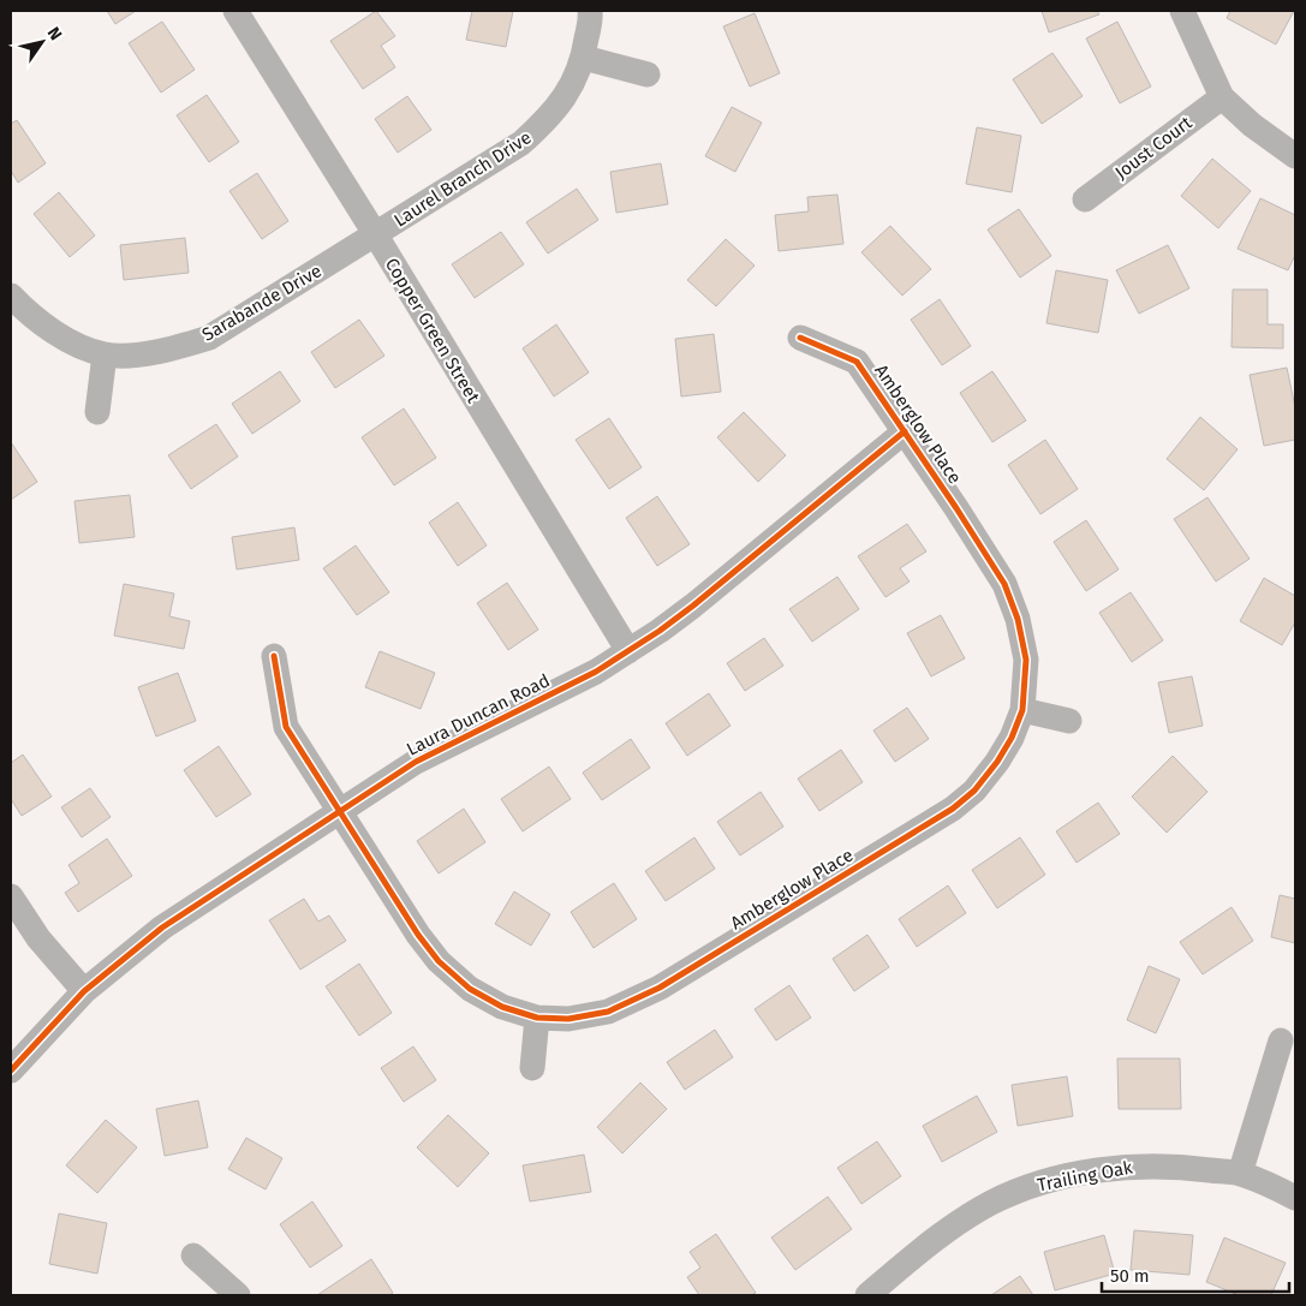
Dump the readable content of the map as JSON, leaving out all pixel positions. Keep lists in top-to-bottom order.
{
  "streets": {
    "street": [
      "Joust Court",
      "Laurel Branch Drive",
      "Sarabande Drive",
      "Copper Green Street",
      "Amberglow Place",
      "Laura Duncan Road",
      "Trailing Oak"
    ]
  },
  "crossings": [
    ["Laurel Branch Drive", "Sarabande Drive"],
    ["Laurel Branch Drive", "Copper Green Street"],
    ["Sarabande Drive", "Copper Green Street"],
    ["Copper Green Street", "Laura Duncan Road"],
    ["Amberglow Place", "Laura Duncan Road"]
  ],
  "scale_bar": "50 m",
  "north": "top right"
}
